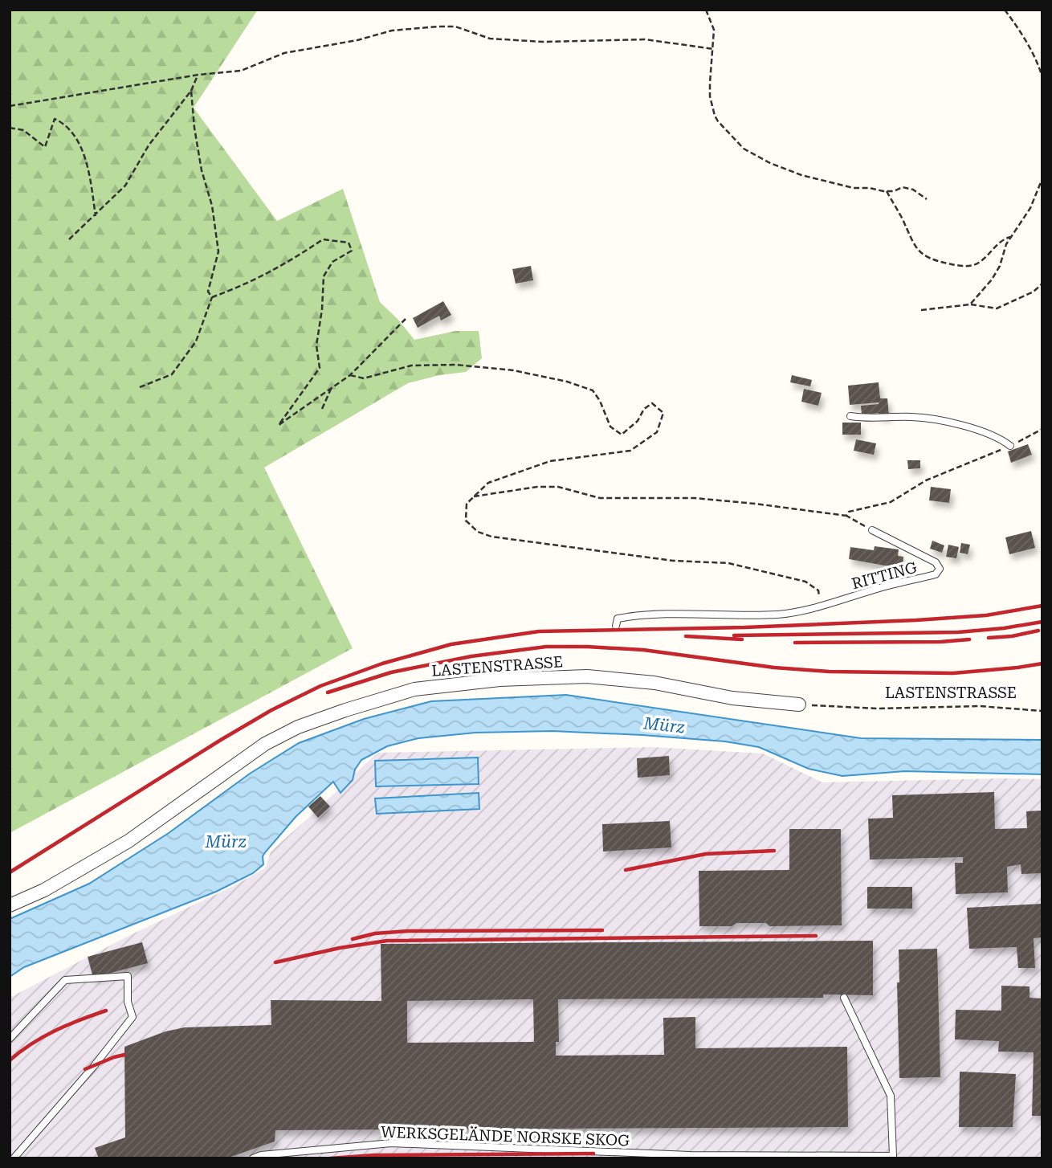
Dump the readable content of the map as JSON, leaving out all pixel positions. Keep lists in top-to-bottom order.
{
  "streets": {
    "street": ["LASTENSTRASSE"],
    "lane": ["RITTING", "WERKSGELÄNDE NORSKE SKOG"]
  },
  "water": ["Mürz"]
}
